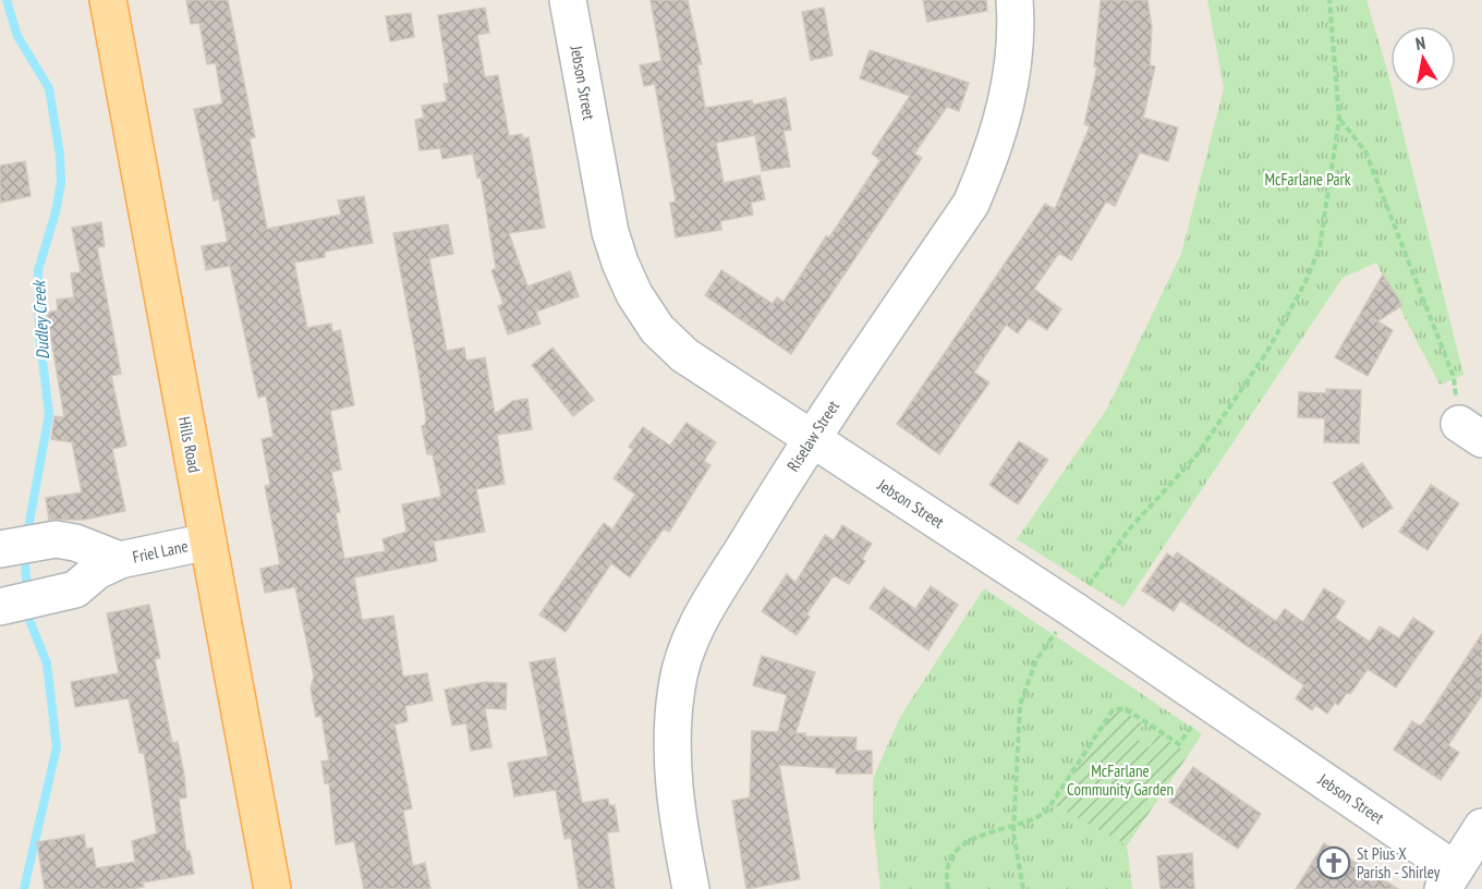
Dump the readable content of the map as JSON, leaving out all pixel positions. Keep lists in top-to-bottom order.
{
  "streets": {
    "main road": ["Hills Road"],
    "street": ["Jebson Street", "Riselaw Street", "Friel Lane"]
  },
  "crossings": [
    ["Jebson Street", "Riselaw Street"],
    ["Hills Road", "Friel Lane"]
  ],
  "water": ["Dudley Creek"],
  "parks": ["McFarlane Park", "McFarlane Community Garden"],
  "places": {
    "church": ["St Pius X Parish - Shirley"]
  },
  "north": "top"
}
